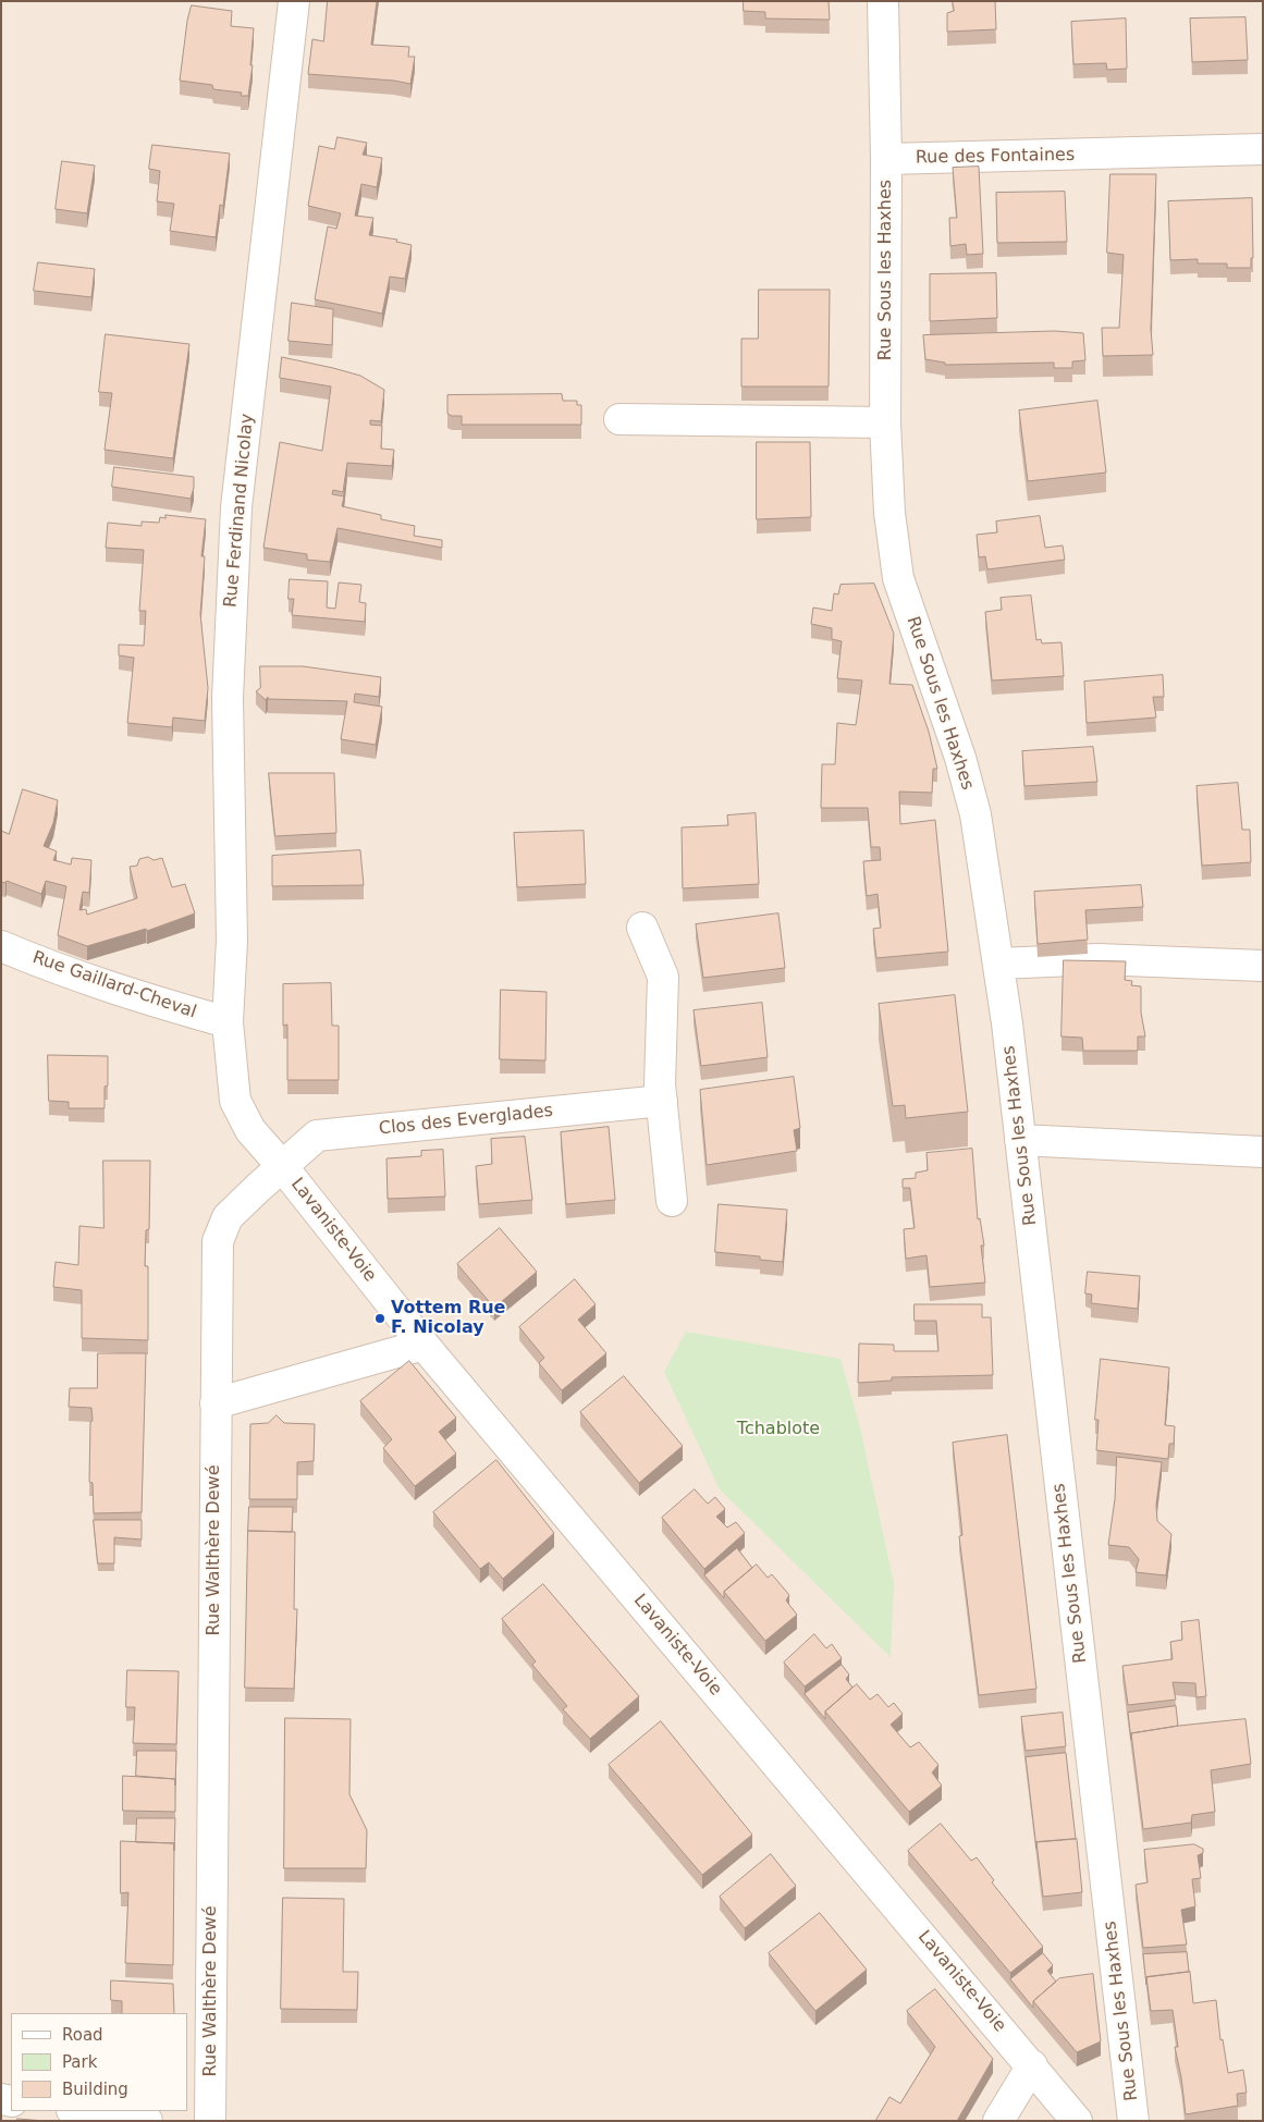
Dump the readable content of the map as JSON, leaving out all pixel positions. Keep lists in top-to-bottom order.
{
  "streets": {
    "street": [
      "Rue des Fontaines",
      "Rue Sous les Haxhes",
      "Rue Ferdinand Nicolay",
      "Rue Gaillard-Cheval",
      "Clos des Everglades",
      "Lavaniste-Voie",
      "Rue Walthère Dewé"
    ]
  },
  "crossings": [
    ["Rue des Fontaines", "Rue Sous les Haxhes"],
    ["Rue Ferdinand Nicolay", "Rue Gaillard-Cheval"],
    ["Clos des Everglades", "Lavaniste-Voie"],
    ["Clos des Everglades", "Rue Walthère Dewé"],
    ["Lavaniste-Voie", "Rue Walthère Dewé"]
  ],
  "parks": ["Tchablote"],
  "places": ["Vottem Rue F. Nicolay"],
  "legend": ["Road", "Park", "Building"]
}
